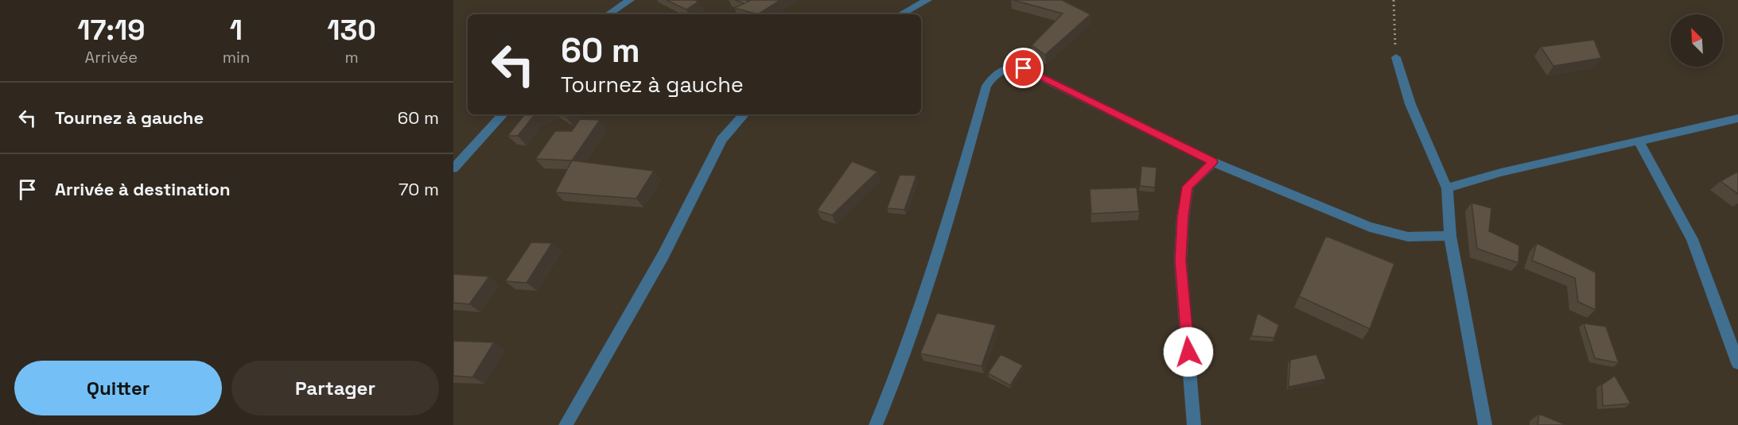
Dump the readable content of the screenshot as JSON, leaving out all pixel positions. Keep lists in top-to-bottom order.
{
  "north": "top left",
  "page": {
    "eta": [
      "17:19",
      "Arrivée",
      "1",
      "min",
      "130",
      "m"
    ],
    "turn": ["60 m", "Tournez à gauche"],
    "list": [
      {
        "name": "Tournez à gauche",
        "value": "60 m"
      },
      {
        "name": "Arrivée à destination",
        "value": "70 m"
      }
    ],
    "buttons": ["Quitter", "Partager"]
  }
}
